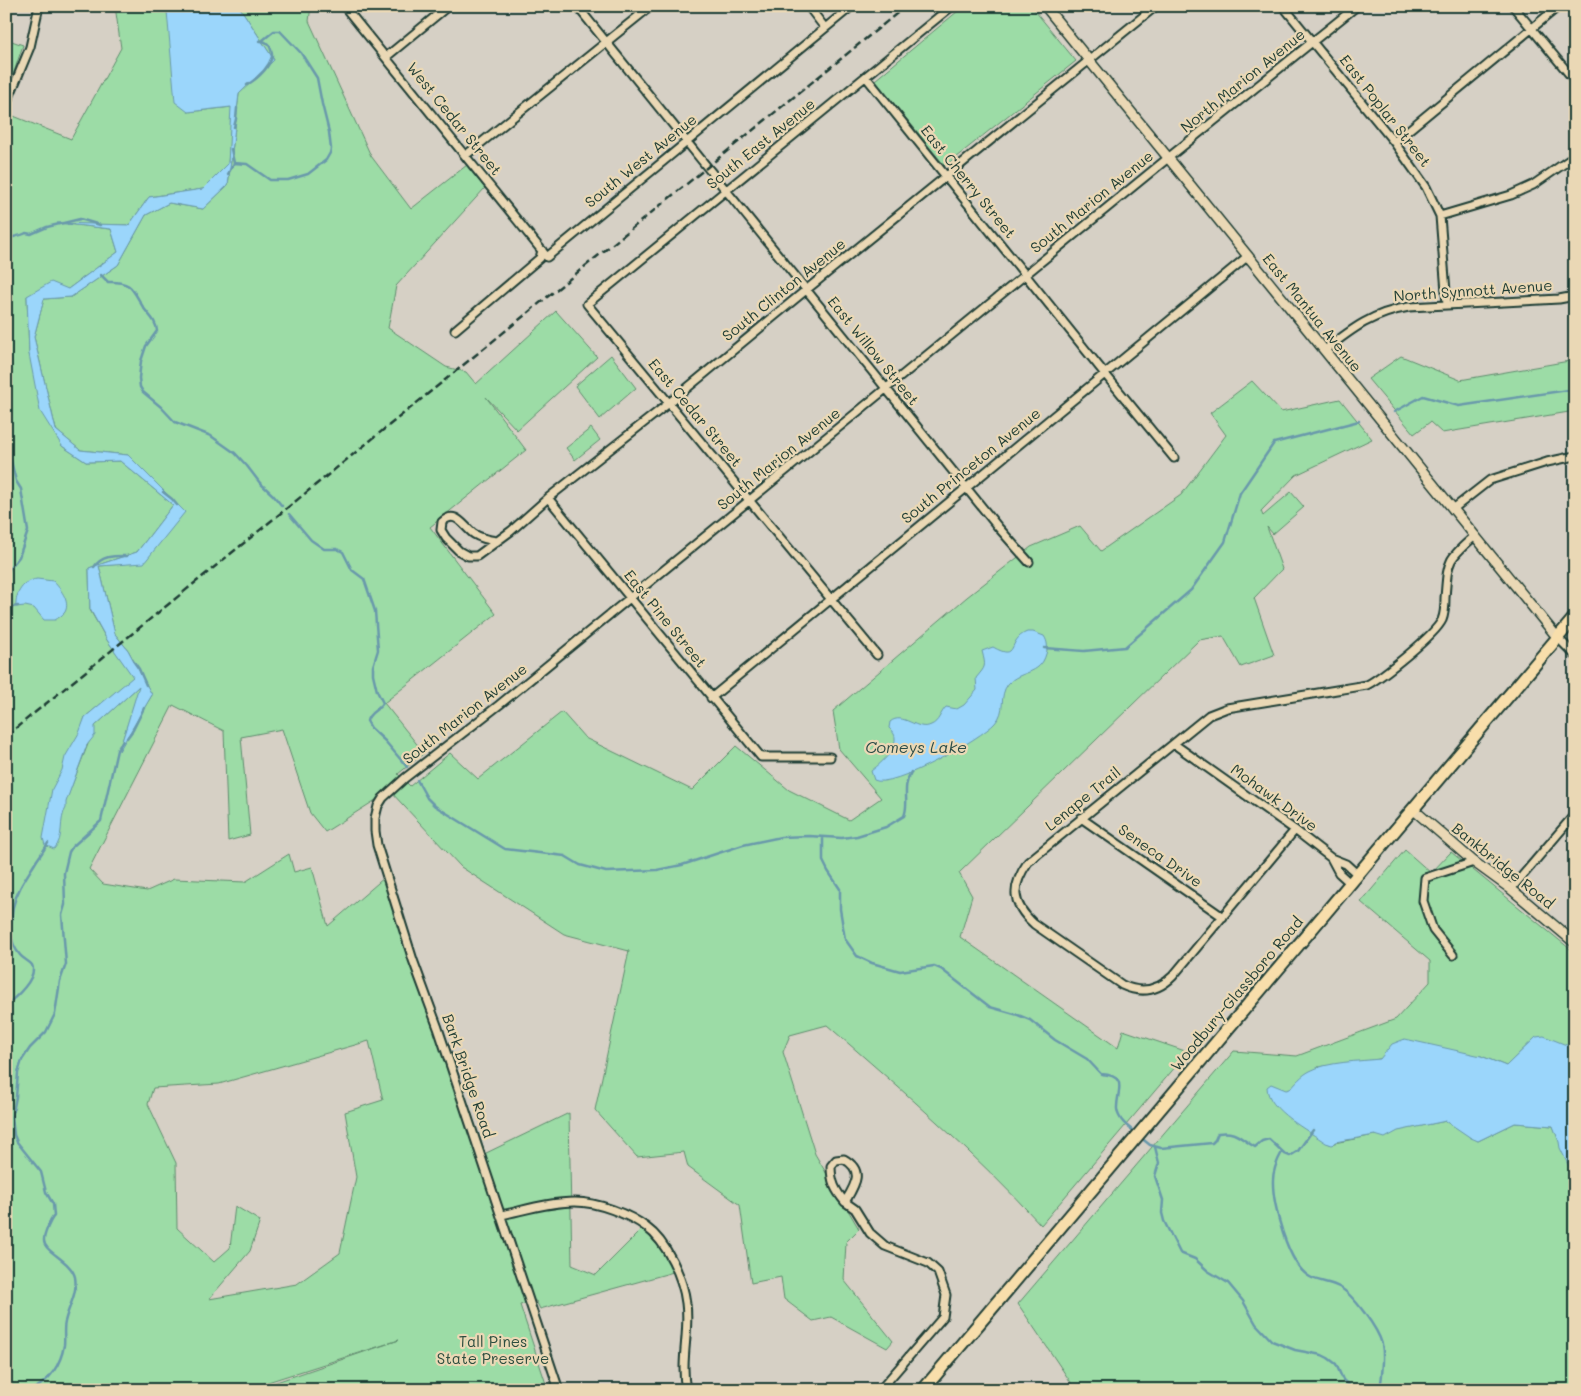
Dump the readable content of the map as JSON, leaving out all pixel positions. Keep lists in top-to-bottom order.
{
  "streets": {
    "main road": ["Woodbury-Glassboro Road"],
    "street": [
      "North Marion Avenue",
      "East Poplar Street",
      "West Cedar Street",
      "South East Avenue",
      "South West Avenue",
      "East Cherry Street",
      "South Marion Avenue",
      "South Clinton Avenue",
      "North Synnott Avenue",
      "East Mantua Avenue",
      "East Willow Street",
      "East Cedar Street",
      "South Princeton Avenue",
      "East Pine Street",
      "Mohawk Drive",
      "Lenape Trail",
      "Seneca Drive",
      "Bankbridge Road",
      "Bark Bridge Road"
    ]
  },
  "crossings": [
    ["North Marion Avenue", "East Poplar Street"],
    ["North Marion Avenue", "South Marion Avenue"],
    ["North Marion Avenue", "East Mantua Avenue"],
    ["East Poplar Street", "North Synnott Avenue"],
    ["West Cedar Street", "South West Avenue"],
    ["South East Avenue", "East Cherry Street"],
    ["South East Avenue", "East Willow Street"],
    ["South East Avenue", "East Cedar Street"],
    ["South West Avenue", "East Willow Street"],
    ["East Cherry Street", "South Marion Avenue"],
    ["East Cherry Street", "South Clinton Avenue"],
    ["East Cherry Street", "South Princeton Avenue"],
    ["South Marion Avenue", "East Mantua Avenue"],
    ["South Marion Avenue", "East Willow Street"],
    ["South Marion Avenue", "East Cedar Street"],
    ["South Marion Avenue", "East Pine Street"],
    ["South Marion Avenue", "Bark Bridge Road"],
    ["South Clinton Avenue", "East Mantua Avenue"],
    ["South Clinton Avenue", "East Willow Street"],
    ["South Clinton Avenue", "East Cedar Street"],
    ["South Clinton Avenue", "East Pine Street"],
    ["North Synnott Avenue", "East Mantua Avenue"],
    ["East Mantua Avenue", "South Princeton Avenue"],
    ["East Mantua Avenue", "Lenape Trail"],
    ["East Mantua Avenue", "Woodbury-Glassboro Road"],
    ["East Willow Street", "South Princeton Avenue"],
    ["East Cedar Street", "South Princeton Avenue"],
    ["South Princeton Avenue", "East Pine Street"],
    ["Mohawk Drive", "Lenape Trail"],
    ["Mohawk Drive", "Woodbury-Glassboro Road"],
    ["Lenape Trail", "Seneca Drive"],
    ["Bankbridge Road", "Woodbury-Glassboro Road"]
  ],
  "water": ["Comeys Lake"],
  "parks": ["Tall Pines State Preserve"]
}
